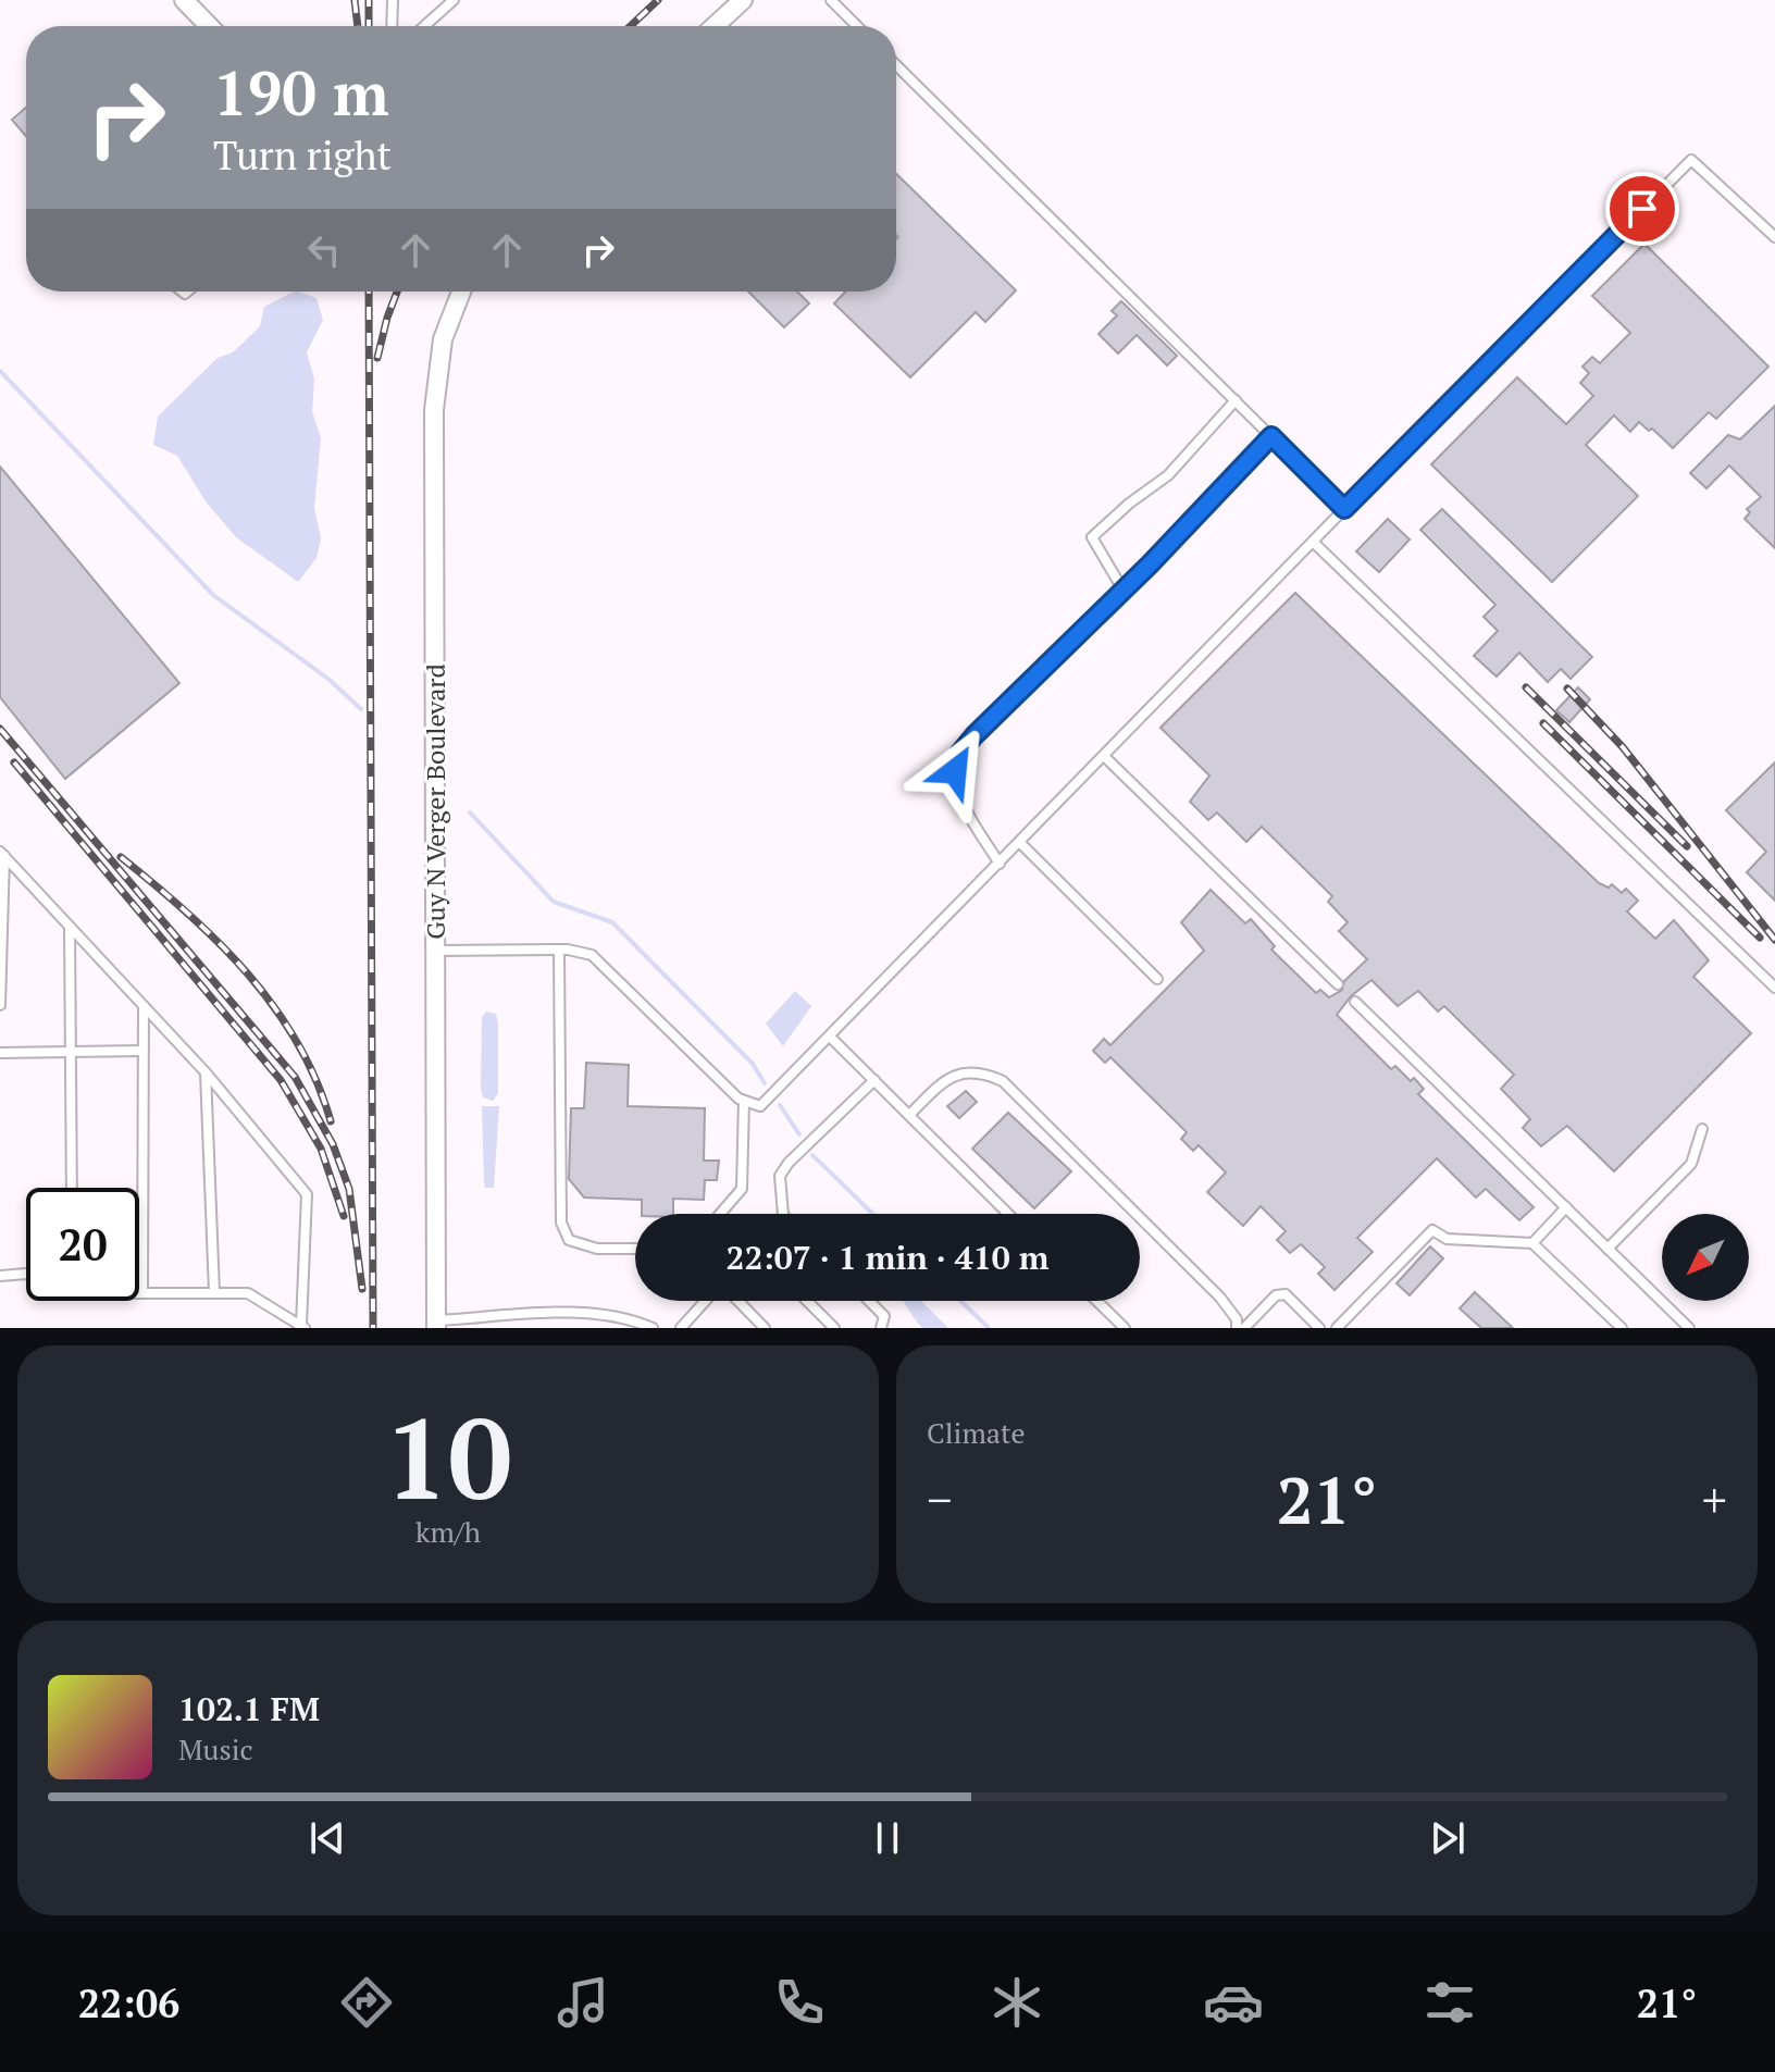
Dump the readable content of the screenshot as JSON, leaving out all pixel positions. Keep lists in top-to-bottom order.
{
  "streets": {
    "street": ["Guy N Verger Boulevard"]
  },
  "north": "bottom left",
  "page": {
    "turn": ["190 m", "Turn right"],
    "limit": "20",
    "trip": "22:07 · 1 min · 410 m",
    "tile": [
      ["10", "km/h"],
      "Climate"
    ],
    "heat": ["−", "21°", "+"],
    "song": ["102.1 FM", "Music"],
    "tabs": ["22:06", "21°"]
  }
}
